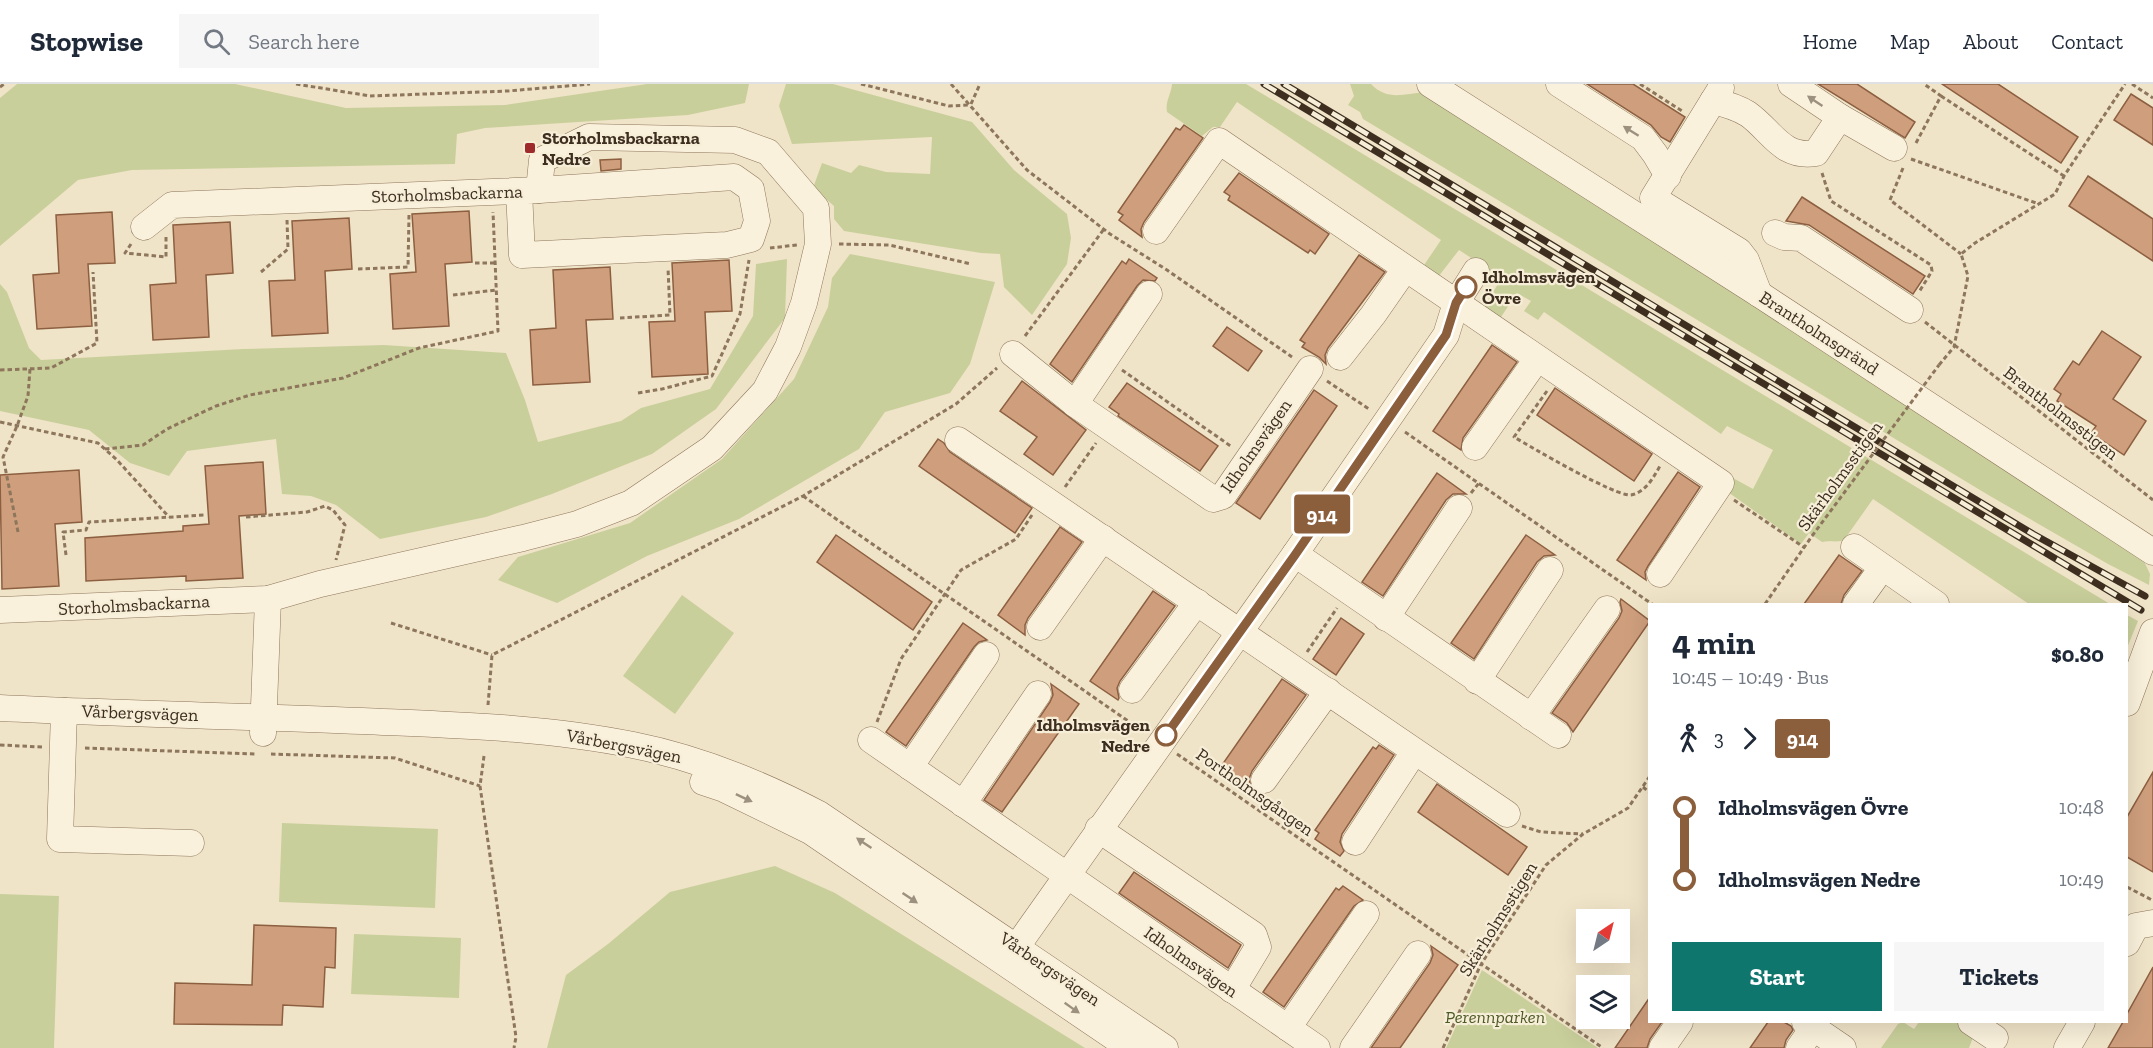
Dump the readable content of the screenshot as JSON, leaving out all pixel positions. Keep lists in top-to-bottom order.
{
  "streets": {
    "street": [
      "Storholmsbackarna",
      "Brantholmsgränd",
      "Idholmsvägen",
      "Vårbergsvägen"
    ],
    "path": ["Brantholmsstigen", "Skärholmsstigen", "Portholmsgången"]
  },
  "crossings": [
    ["Brantholmsstigen", "Skärholmsstigen"],
    ["Skärholmsstigen", "Portholmsgången"]
  ],
  "parks": ["Perennparken"],
  "places": {
    "transit": ["Storholmsbackarna Nedre"],
    "other": ["Idholmsvägen Övre", "Idholmsvägen Nedre"]
  },
  "lines": ["bus line 914"],
  "north": "top right",
  "page": {
    "header": "Stopwise",
    "search": "Search here",
    "nav": [
      "Home",
      "Map",
      "About",
      "Contact"
    ],
    "on_map": "914",
    "heading": ["4 min", "10:45 – 10:49 · Bus", "$0.80"],
    "legs": ["3", "914"],
    "list": [
      {
        "name": "Idholmsvägen Övre",
        "value": "10:48"
      },
      {
        "name": "Idholmsvägen Nedre",
        "value": "10:49"
      }
    ],
    "buttons": ["Start", "Tickets"]
  }
}
